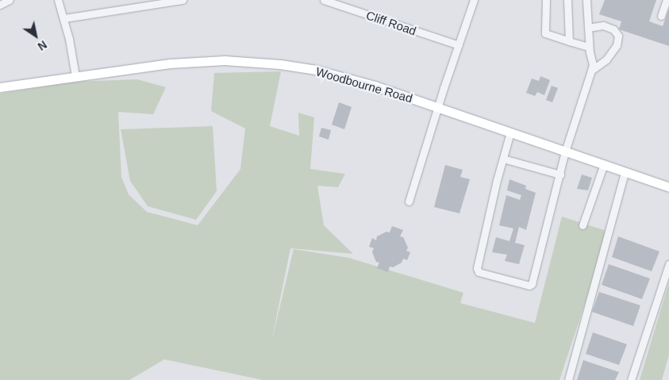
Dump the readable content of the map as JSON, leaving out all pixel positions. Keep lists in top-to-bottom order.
{
  "streets": {
    "main road": ["Woodbourne Road"],
    "street": ["Cliff Road"]
  },
  "north": "bottom right"
}
